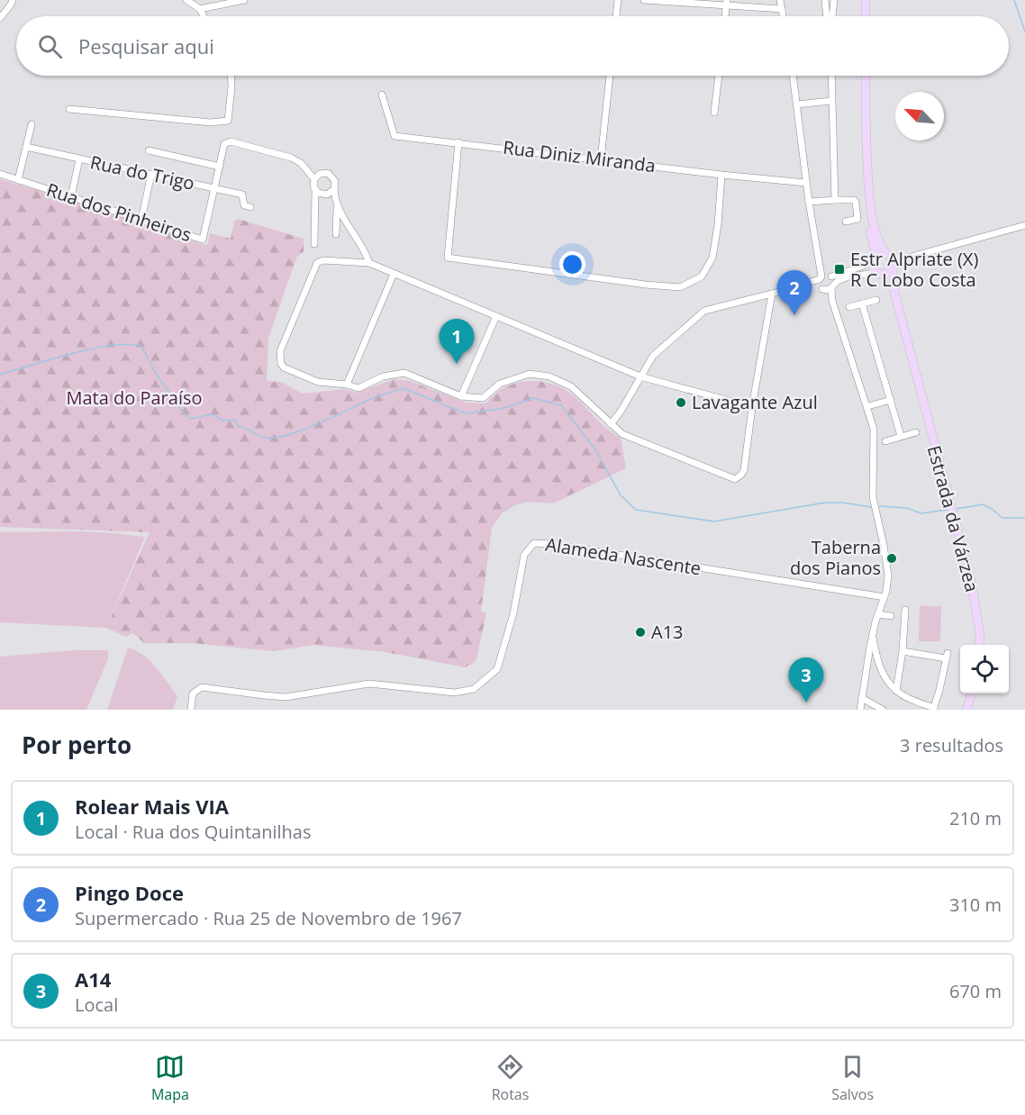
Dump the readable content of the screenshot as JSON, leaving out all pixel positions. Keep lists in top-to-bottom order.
{
  "streets": {
    "main road": ["Estrada da Várzea"],
    "street": [
      "Rua Diniz Miranda",
      "Rua do Trigo",
      "Rua dos Pinheiros",
      "Alameda Nascente"
    ]
  },
  "crossings": [
    ["Rua do Trigo", "Rua dos Pinheiros"]
  ],
  "parks": ["Mata do Paraíso"],
  "places": {
    "transit": ["Estr Alpriate (X) R C Lobo Costa"],
    "other": ["Lavagante Azul", "Taberna dos Pianos", "A13"]
  },
  "north": "top left",
  "page": {
    "search": "Pesquisar aqui",
    "pins": ["2", "1", "3"],
    "heading": ["Por perto", "3 resultados"],
    "list": [
      {
        "mark": "1",
        "name": "Rolear Mais VIA",
        "note": "Local · Rua dos Quintanilhas",
        "value": "210 m"
      },
      {
        "mark": "2",
        "name": "Pingo Doce",
        "note": "Supermercado · Rua 25 de Novembro de 1967",
        "value": "310 m"
      },
      {
        "mark": "3",
        "name": "A14",
        "note": "Local",
        "value": "670 m"
      }
    ],
    "nav": ["Mapa", "Rotas", "Salvos"]
  }
}
